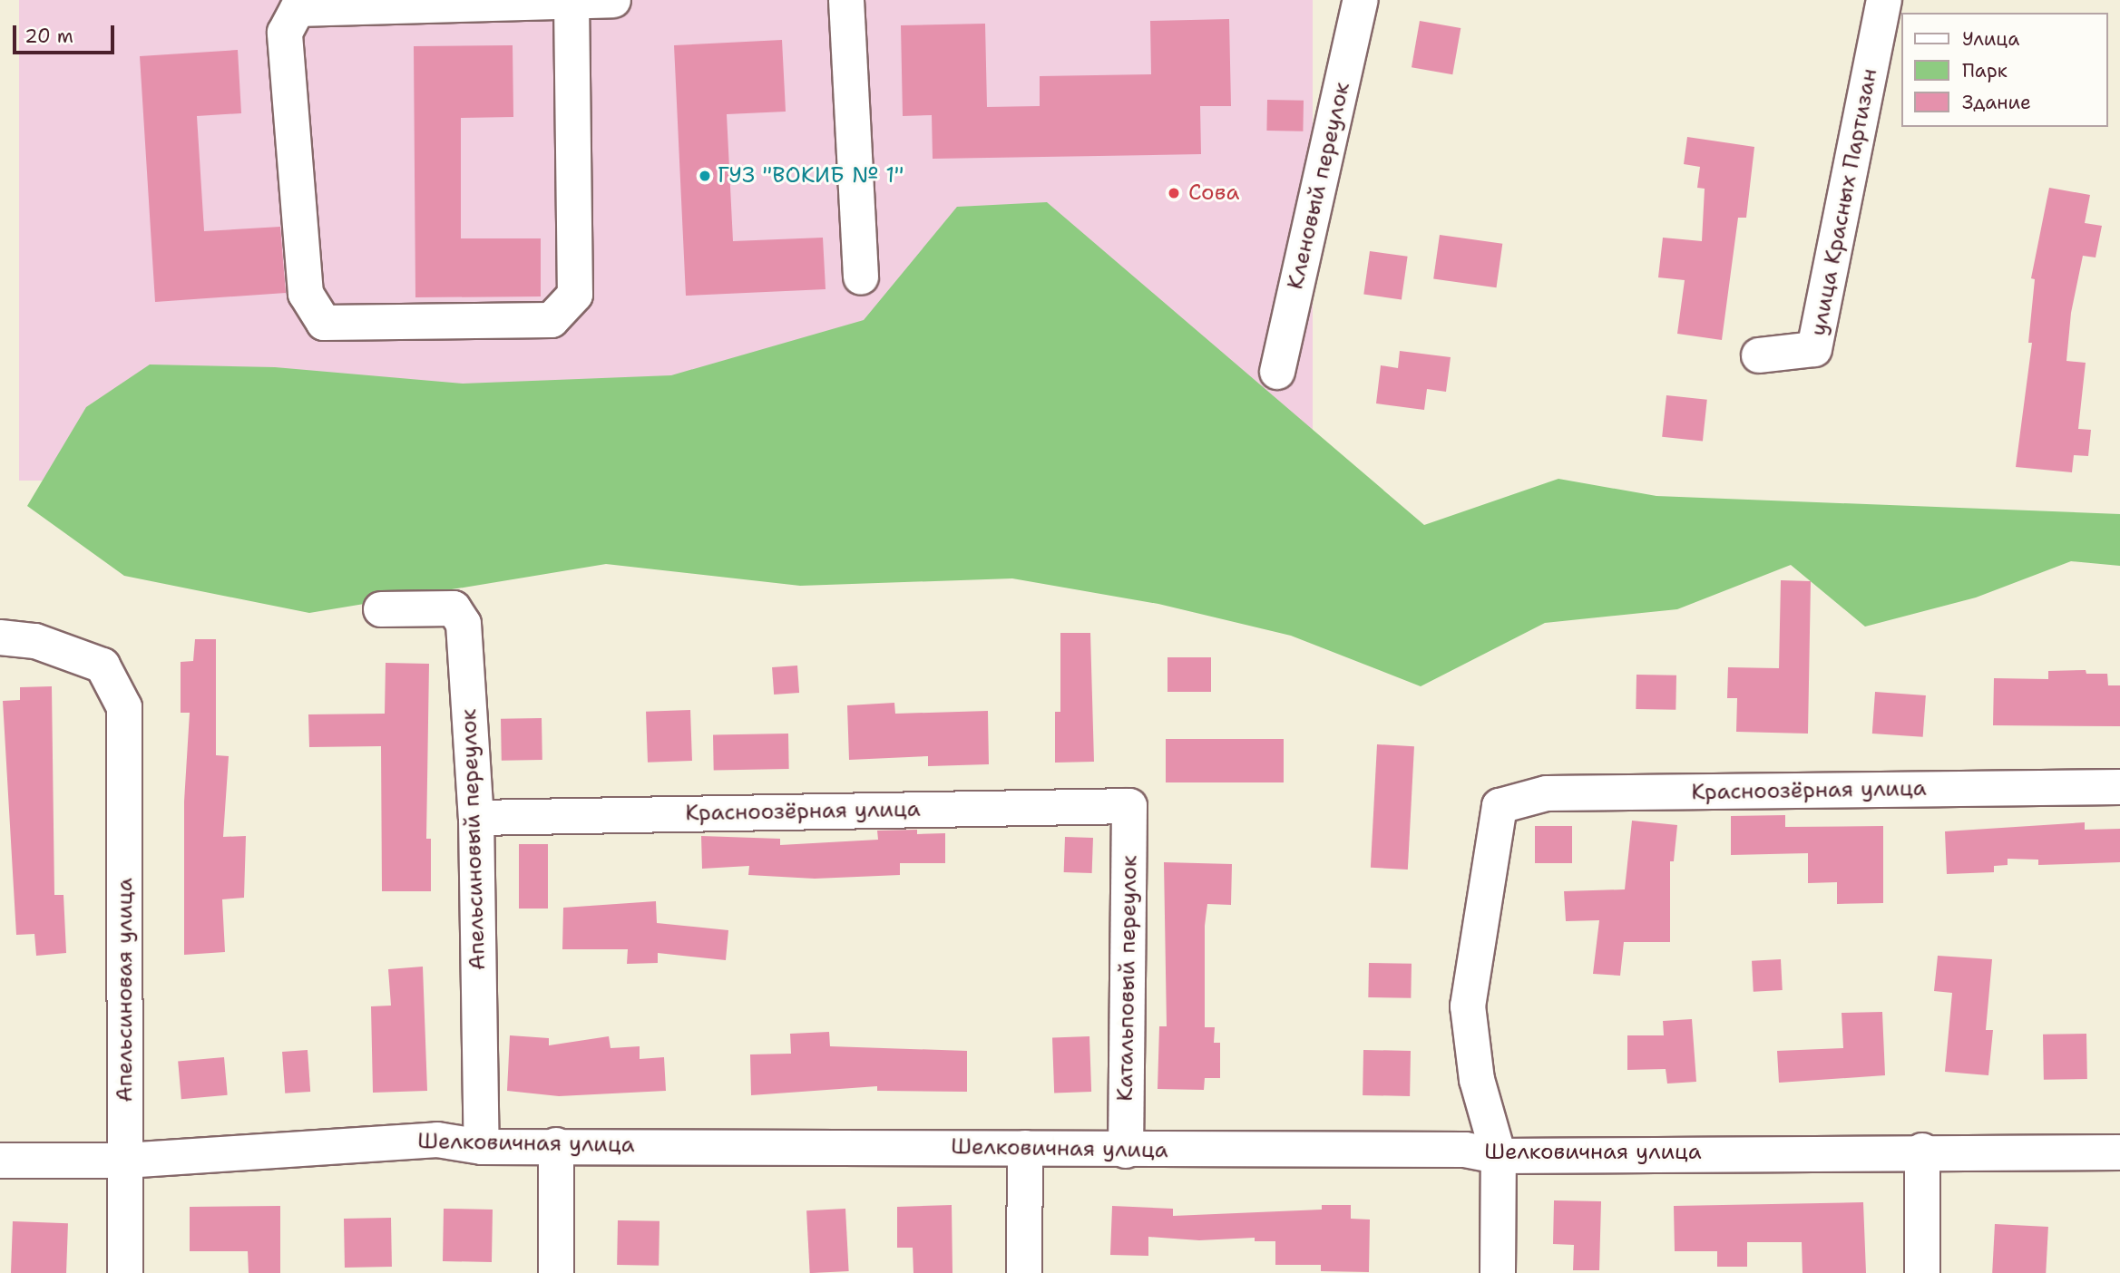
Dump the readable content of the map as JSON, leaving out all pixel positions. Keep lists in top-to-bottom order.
{
  "streets": {
    "street": [
      "Кленовый переулок",
      "улица Красных Партизан",
      "Красноозёрная улица",
      "Апельсиновый переулок",
      "Катальповый переулок",
      "Апельсиновая улица",
      "Шелковичная улица"
    ]
  },
  "crossings": [
    ["Красноозёрная улица", "Апельсиновый переулок"],
    ["Красноозёрная улица", "Катальповый переулок"],
    ["Красноозёрная улица", "Шелковичная улица"],
    ["Апельсиновый переулок", "Шелковичная улица"],
    ["Катальповый переулок", "Шелковичная улица"],
    ["Апельсиновая улица", "Шелковичная улица"]
  ],
  "places": ["ГУЗ \"ВОКИБ № 1\"", "Сова"],
  "legend": ["Улица", "Парк", "Здание"],
  "scale_bar": "20 m"
}
